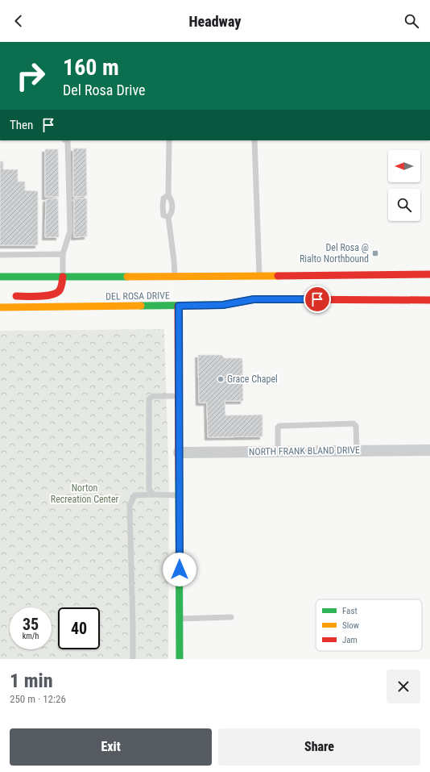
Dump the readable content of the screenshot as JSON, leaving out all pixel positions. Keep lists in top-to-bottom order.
{
  "streets": {
    "street": ["DEL ROSA DRIVE", "NORTH FRANK BLAND DRIVE"]
  },
  "parks": ["Norton Recreation Center"],
  "places": {
    "transit": ["Del Rosa @ Rialto Northbound"],
    "other": ["Grace Chapel"]
  },
  "legend": ["Fast", "Slow", "Jam"],
  "north": "left",
  "page": {
    "header": "Headway",
    "turn": ["160 m", "Del Rosa Drive"],
    "then": "Then",
    "speed": "35 km/h",
    "limit": "40",
    "heading": ["1 min", "250 m · 12:26"],
    "buttons": ["Exit", "Share"]
  }
}
